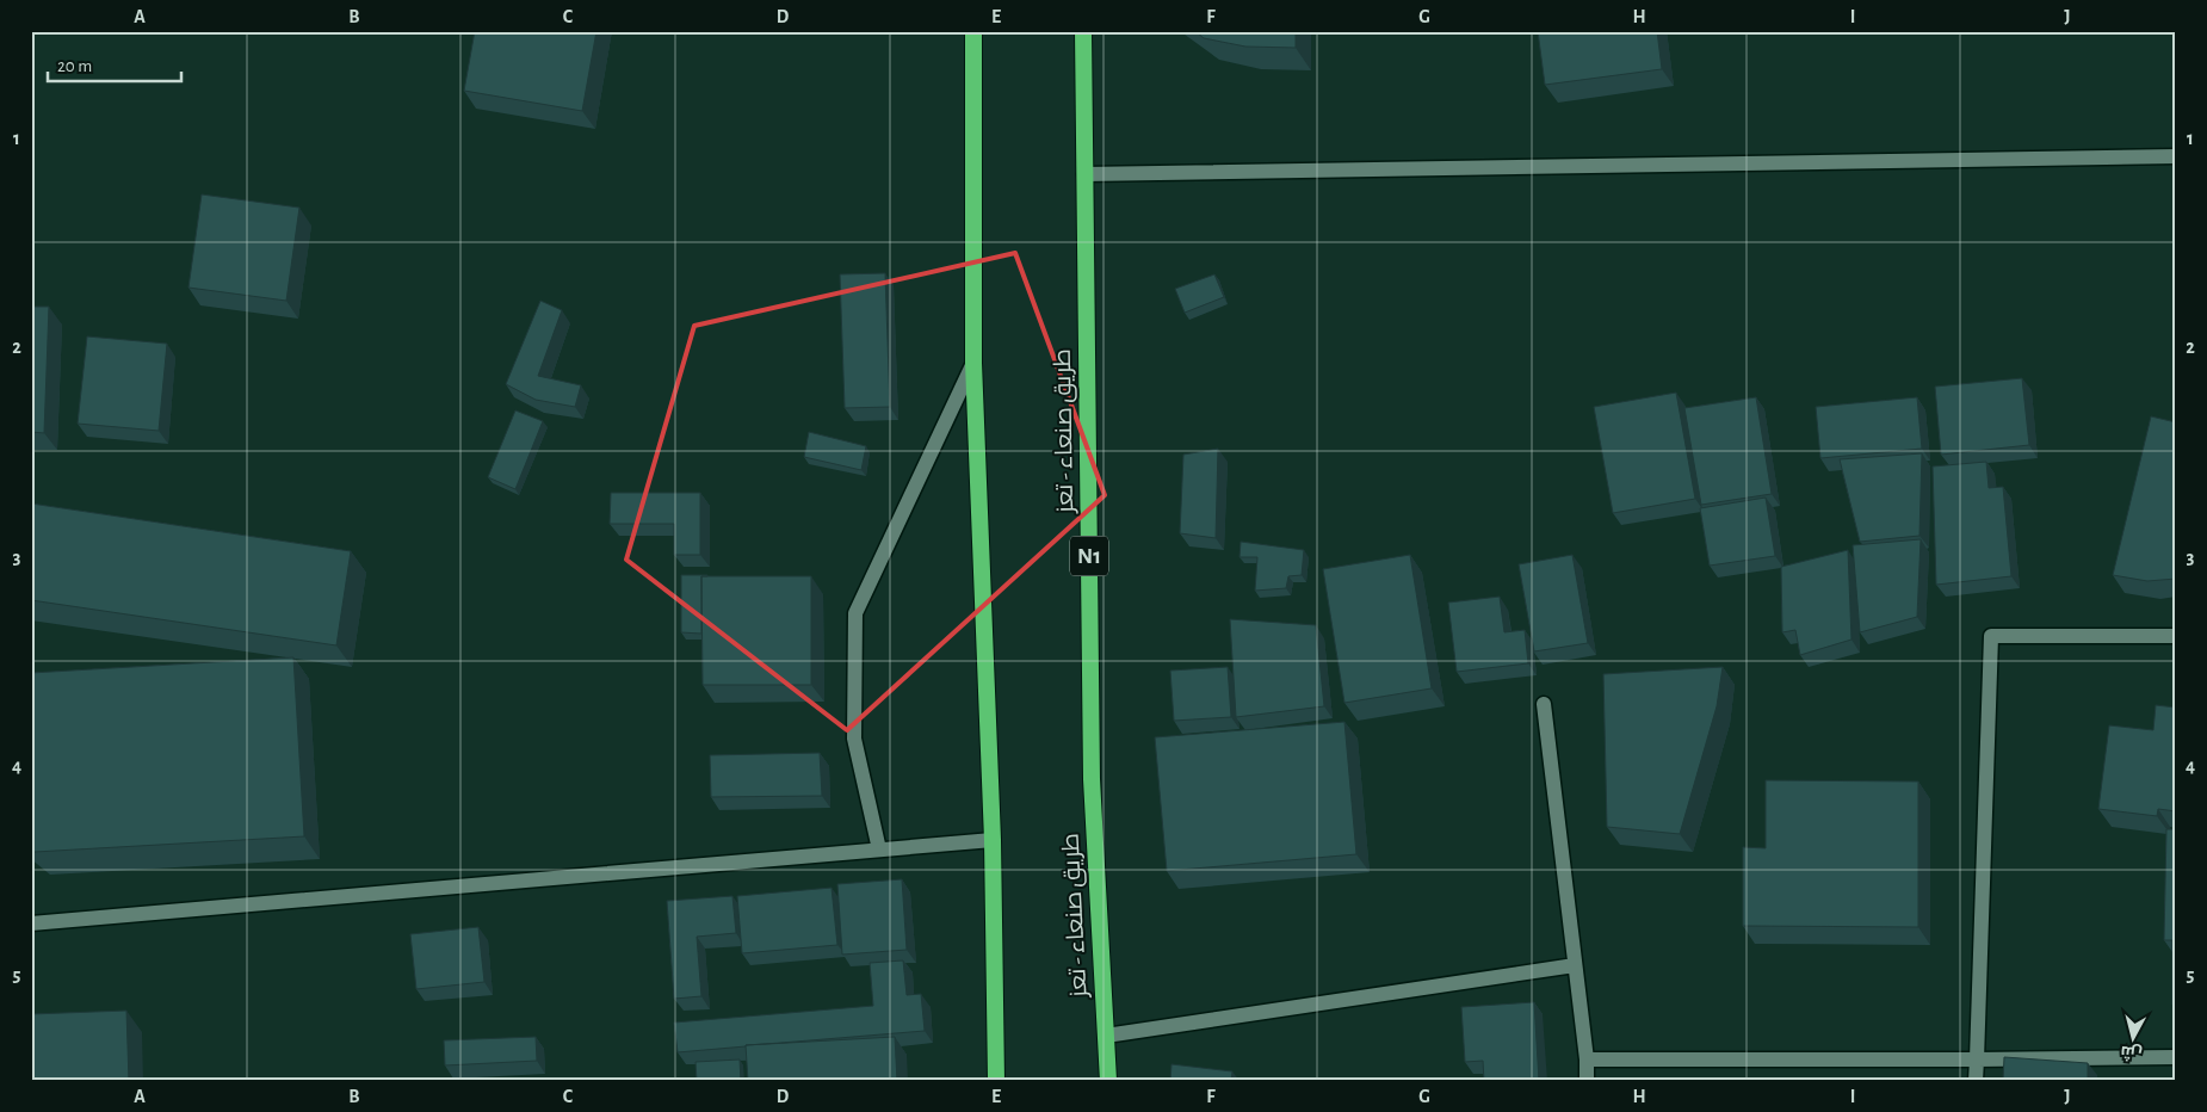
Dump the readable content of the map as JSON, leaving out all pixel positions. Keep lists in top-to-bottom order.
{
  "streets": {
    "highway": ["طريق صنعاء - تعز", "N1"]
  },
  "scale_bar": "20 m",
  "north": "bottom",
  "grid": {
    "columns": [
      "A",
      "B",
      "C",
      "D",
      "E",
      "F",
      "G",
      "H",
      "I",
      "J"
    ],
    "rows": [
      "1",
      "2",
      "3",
      "4",
      "5"
    ]
  }
}
